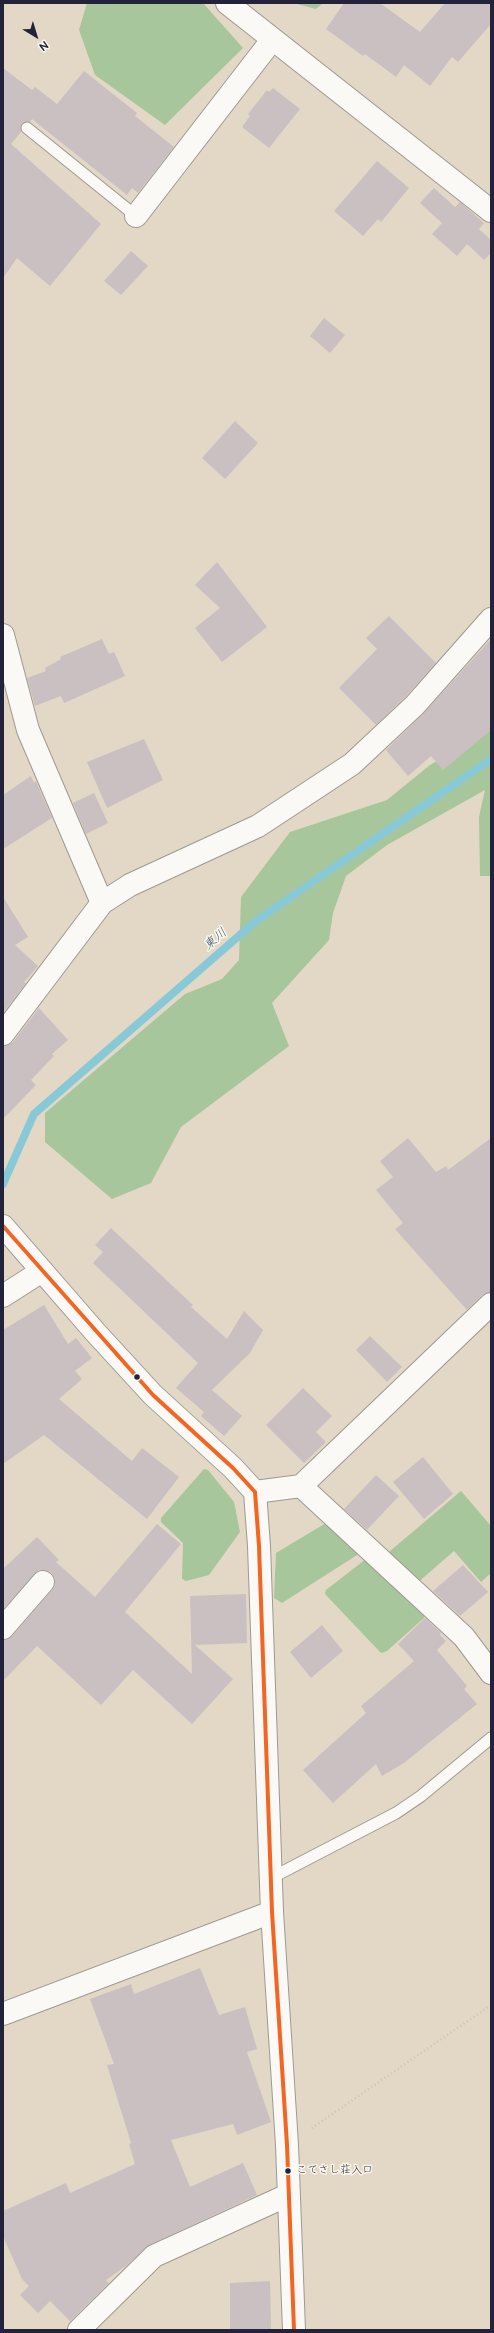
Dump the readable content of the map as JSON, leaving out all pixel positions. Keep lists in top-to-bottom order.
{
  "water": ["東川"],
  "places": ["こてさし荘入口"],
  "north": "bottom right"
}
